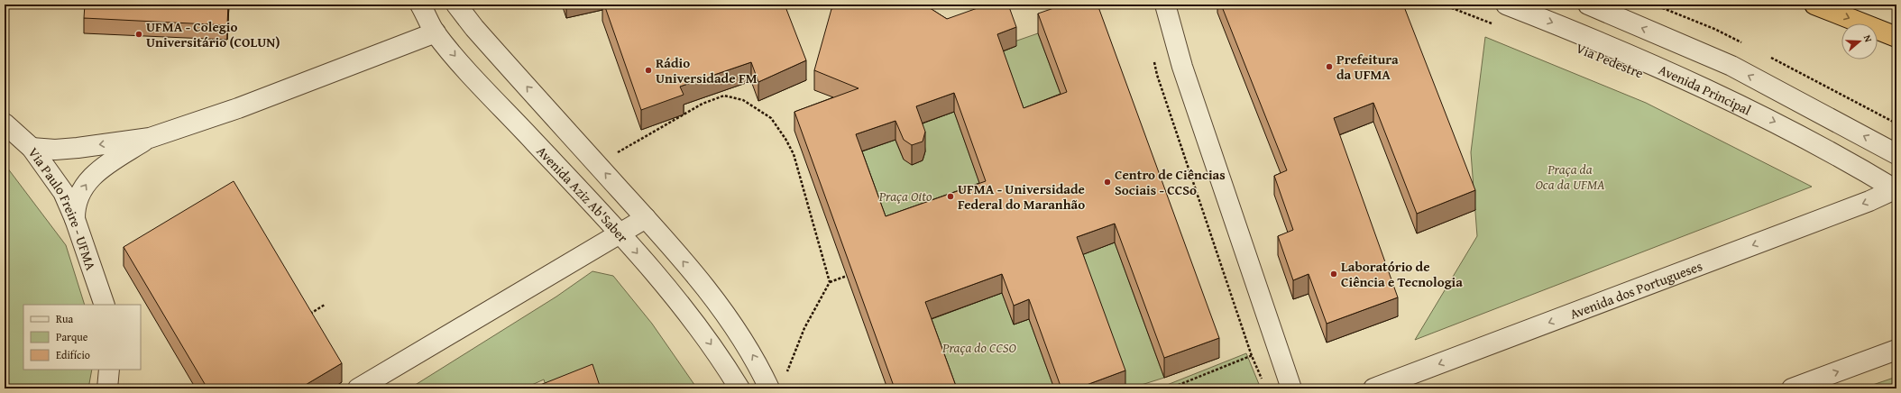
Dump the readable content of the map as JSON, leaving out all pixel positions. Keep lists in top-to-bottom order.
{
  "streets": {
    "street": [
      "Avenida Principal",
      "Avenida Aziz Ab'Saber",
      "Via Paulo Freire - UFMA",
      "Avenida dos Portugueses"
    ]
  },
  "crossings": [
    ["Avenida Principal", "Avenida dos Portugueses"]
  ],
  "one_way": ["Avenida dos Portugueses"],
  "parks": ["Praça da Oca da UFMA", "Praça Oito", "Praça do CCSO"],
  "places": [
    "UFMA - Colegio Universitário (COLUN)",
    "Prefeitura da UFMA",
    "Rádio Universidade FM",
    "Centro de Ciências Sociais - CCSo",
    "UFMA - Universidade Federal do Maranhão",
    "Laboratório de Ciência e Tecnologia"
  ],
  "legend": ["Rua", "Parque", "Edifício"],
  "north": "right"
}
